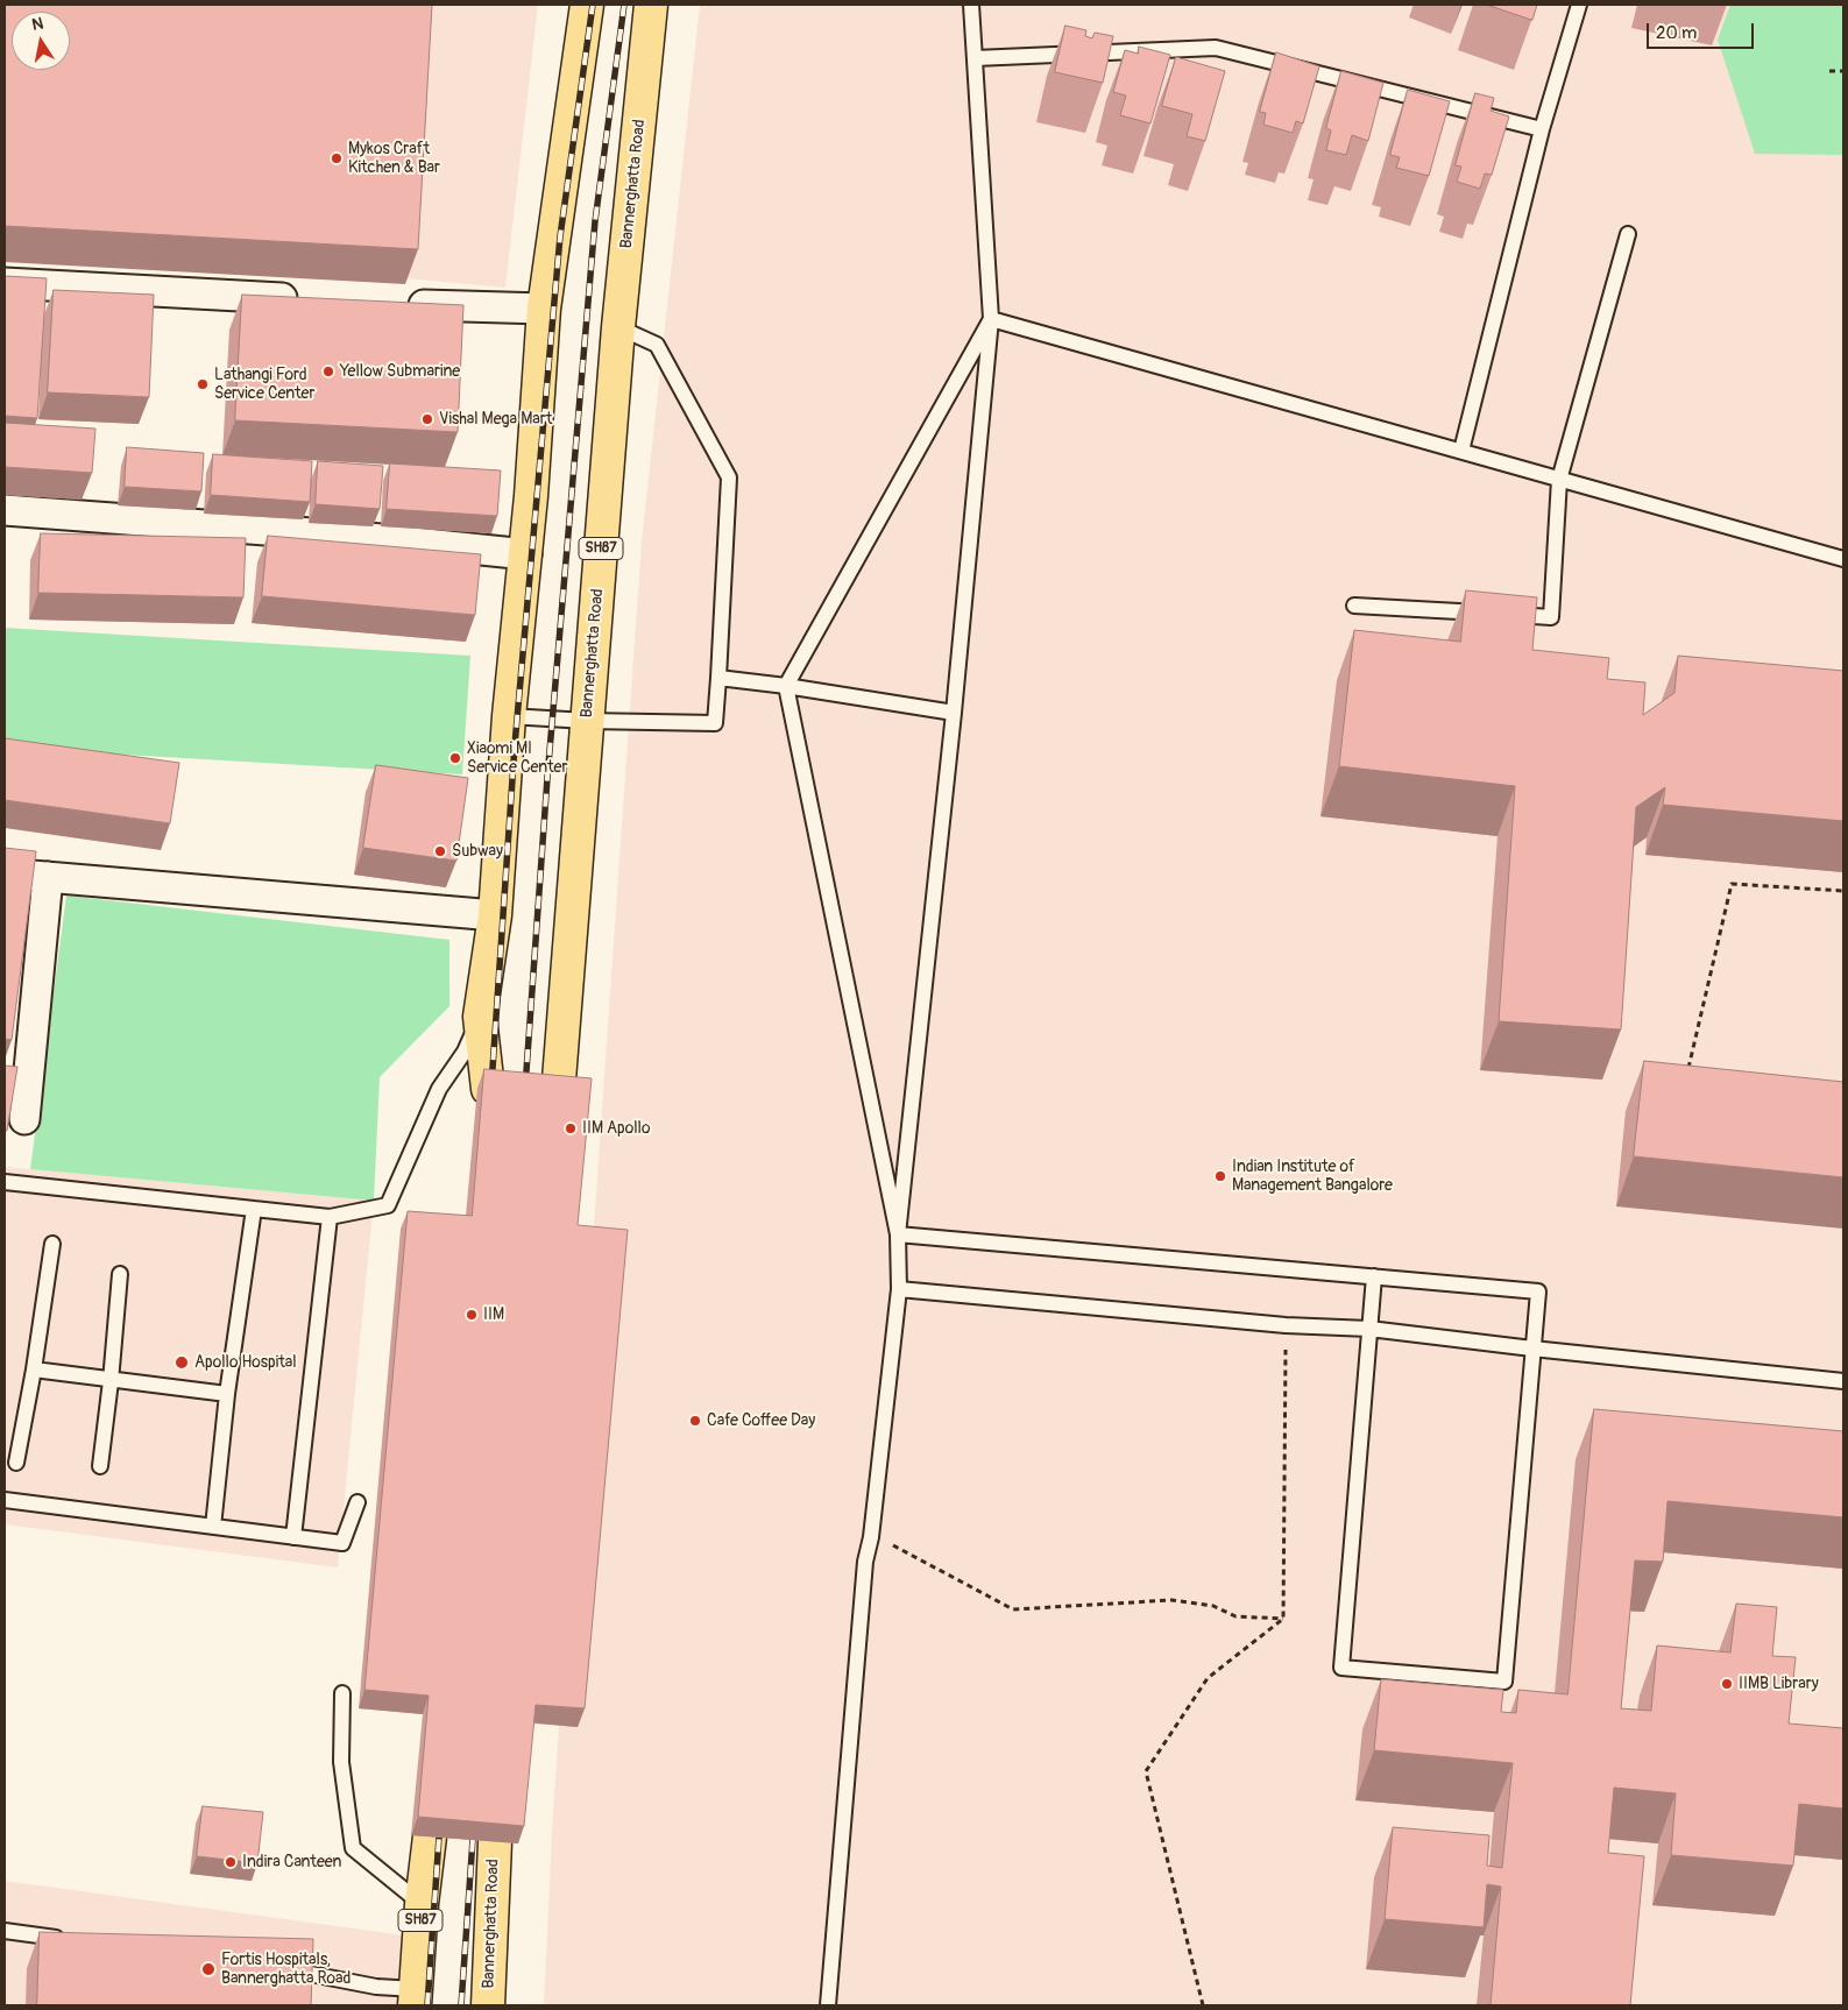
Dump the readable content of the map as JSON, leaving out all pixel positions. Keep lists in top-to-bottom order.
{
  "streets": {
    "main road": ["Bannerghatta Road", "SH87"]
  },
  "places": [
    "Mykos Craft Kitchen & Bar",
    "Yellow Submarine",
    "Lathangi Ford Service Center",
    "Vishal Mega Mart",
    "Xiaomi MI Service Center",
    "Subway",
    "IIM Apollo",
    "Indian Institute of Management Bangalore",
    "IIM",
    "Apollo Hospital",
    "Cafe Coffee Day",
    "IIMB Library",
    "Indira Canteen",
    "Fortis Hospitals, Bannerghatta Road"
  ],
  "scale_bar": "20 m",
  "north": "top"
}
